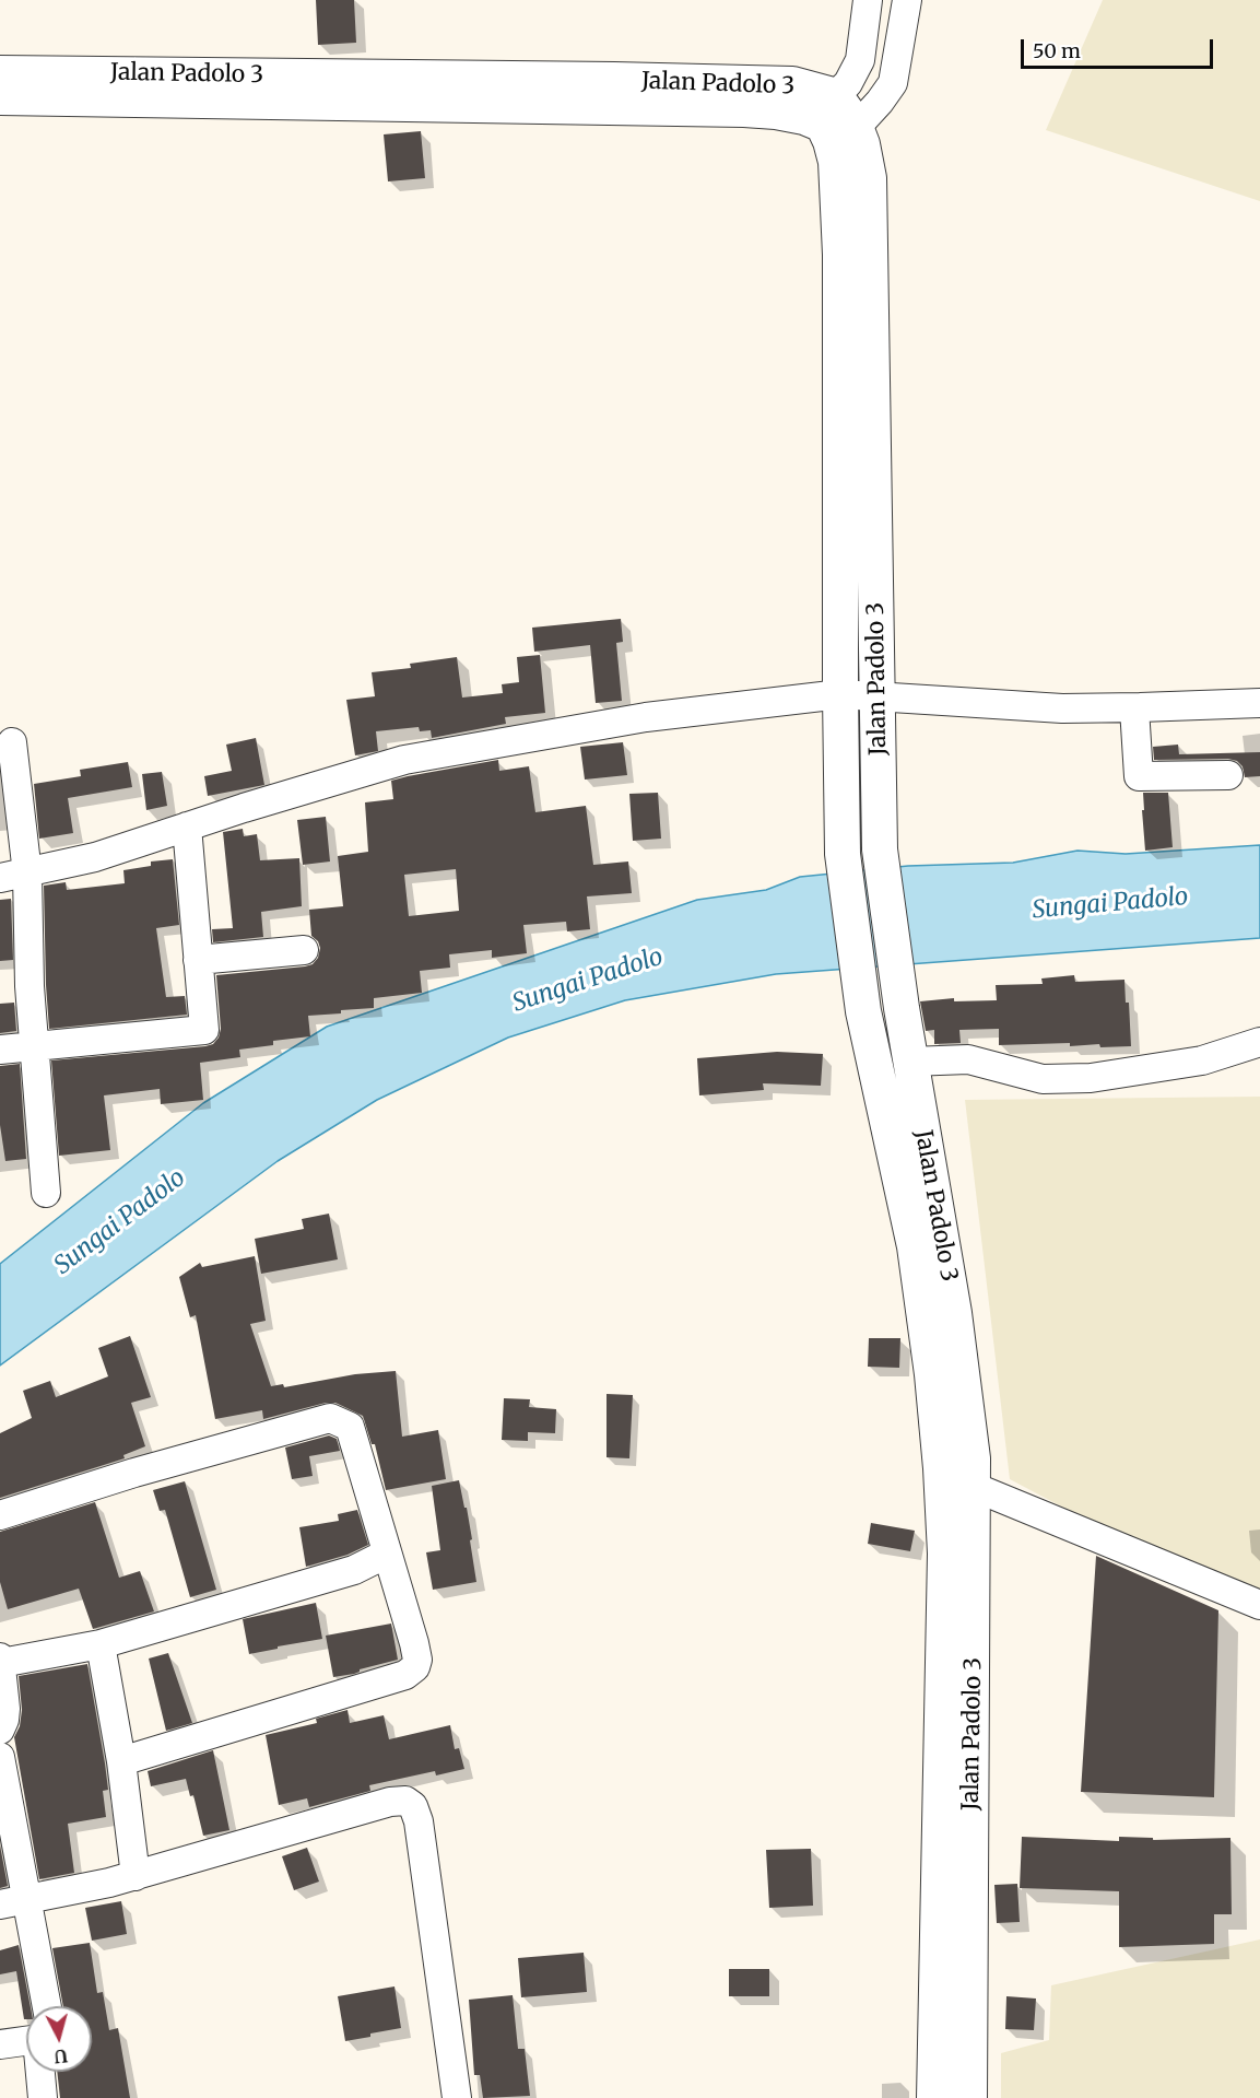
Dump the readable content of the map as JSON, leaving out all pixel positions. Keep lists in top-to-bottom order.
{
  "streets": {
    "street": ["Jalan Padolo 3"]
  },
  "water": ["Sungai Padolo"],
  "scale_bar": "50 m",
  "north": "bottom"
}
